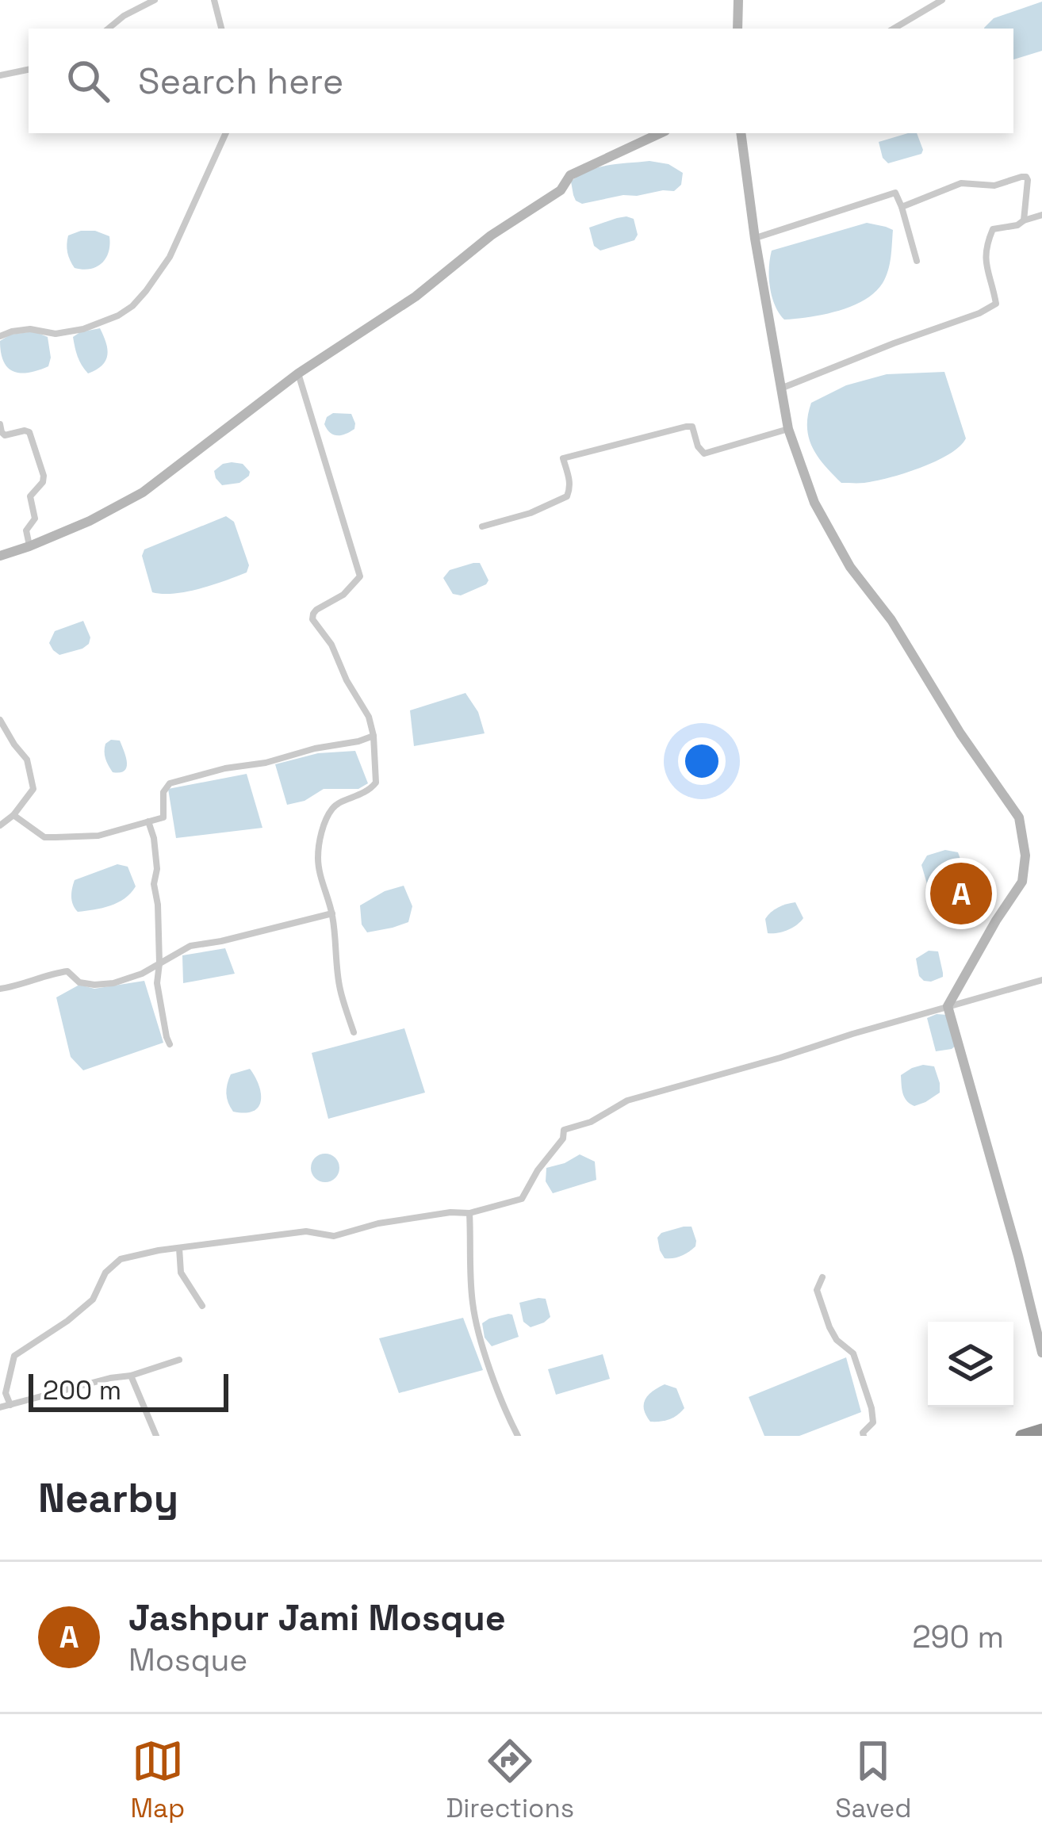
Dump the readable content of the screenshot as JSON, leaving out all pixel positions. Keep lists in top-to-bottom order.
{
  "scale_bar": "200 m",
  "page": {
    "search": "Search here",
    "pins": "A",
    "scale": "200 m",
    "heading": "Nearby",
    "list": [
      {
        "mark": "A",
        "name": "Jashpur Jami Mosque",
        "note": "Mosque",
        "value": "290 m"
      }
    ],
    "nav": ["Map", "Directions", "Saved"]
  }
}
